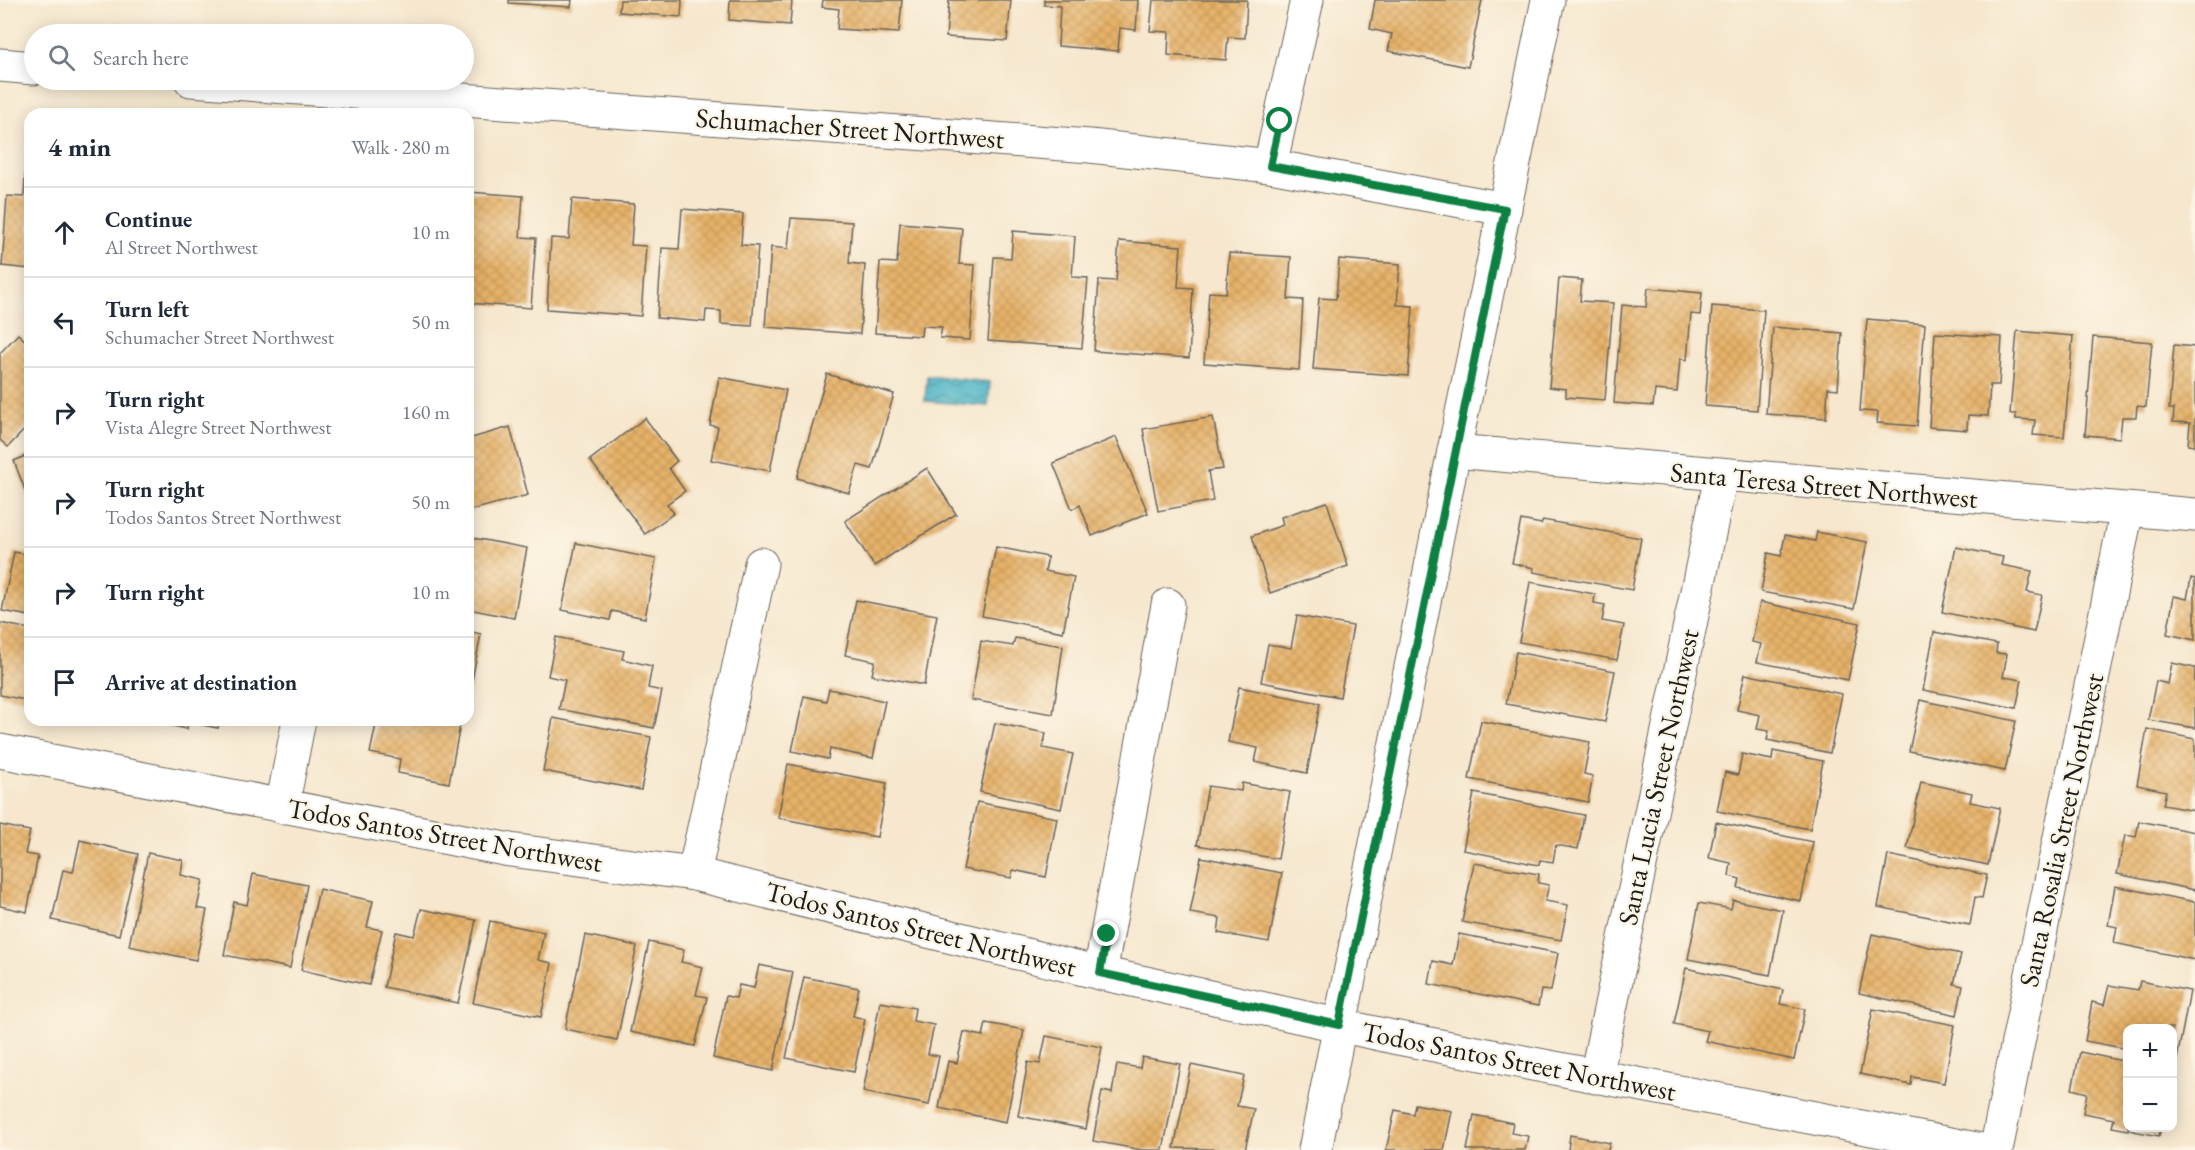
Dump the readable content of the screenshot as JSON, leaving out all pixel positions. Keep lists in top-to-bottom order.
{
  "streets": {
    "street": [
      "Schumacher Street Northwest",
      "Santa Teresa Street Northwest",
      "Santa Lucia Street Northwest",
      "Santa Rosalia Street Northwest",
      "Todos Santos Street Northwest"
    ]
  },
  "crossings": [
    ["Santa Teresa Street Northwest", "Santa Lucia Street Northwest"],
    ["Santa Teresa Street Northwest", "Santa Rosalia Street Northwest"],
    ["Santa Lucia Street Northwest", "Todos Santos Street Northwest"]
  ],
  "page": {
    "search": "Search here",
    "heading": ["4 min", "Walk · 280 m"],
    "list": [
      ["Continue", "Al Street Northwest", "10 m"],
      ["Turn left", "Schumacher Street Northwest", "50 m"],
      ["Turn right", "Vista Alegre Street Northwest", "160 m"],
      ["Turn right", "Todos Santos Street Northwest", "50 m"],
      ["Turn right", "10 m"],
      "Arrive at destination"
    ],
    "map_buttons": ["+", "−"]
  }
}
